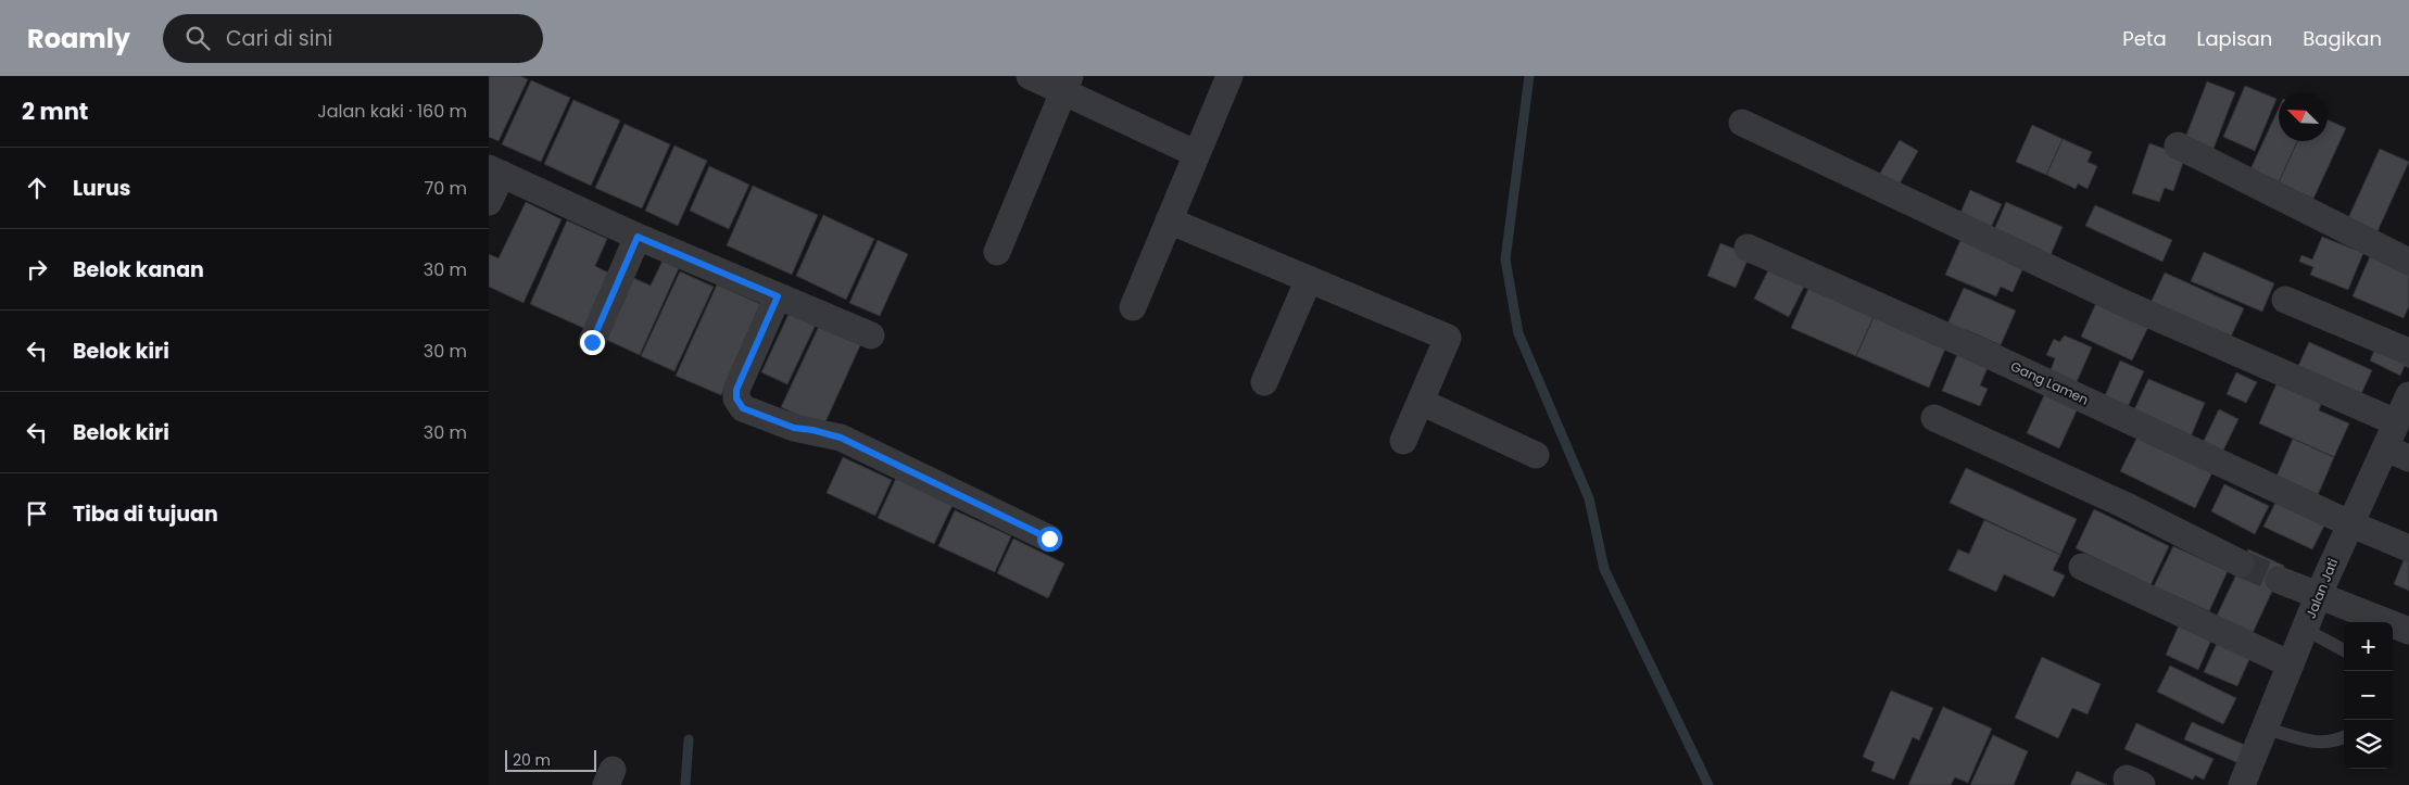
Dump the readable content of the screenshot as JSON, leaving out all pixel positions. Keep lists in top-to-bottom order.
{
  "streets": {
    "street": ["Gang Lamen", "Jalan Jati"]
  },
  "crossings": [
    ["Gang Lamen", "Jalan Jati"]
  ],
  "scale_bar": "20 m",
  "north": "top left",
  "page": {
    "header": "Roamly",
    "search": "Cari di sini",
    "nav": ["Peta", "Lapisan", "Bagikan"],
    "heading": ["2 mnt", "Jalan kaki · 160 m"],
    "list": [
      ["Lurus", "70 m"],
      ["Belok kanan", "30 m"],
      ["Belok kiri", "30 m"],
      ["Belok kiri", "30 m"],
      "Tiba di tujuan"
    ],
    "map_buttons": ["+", "−"],
    "scale": "20 m"
  }
}
